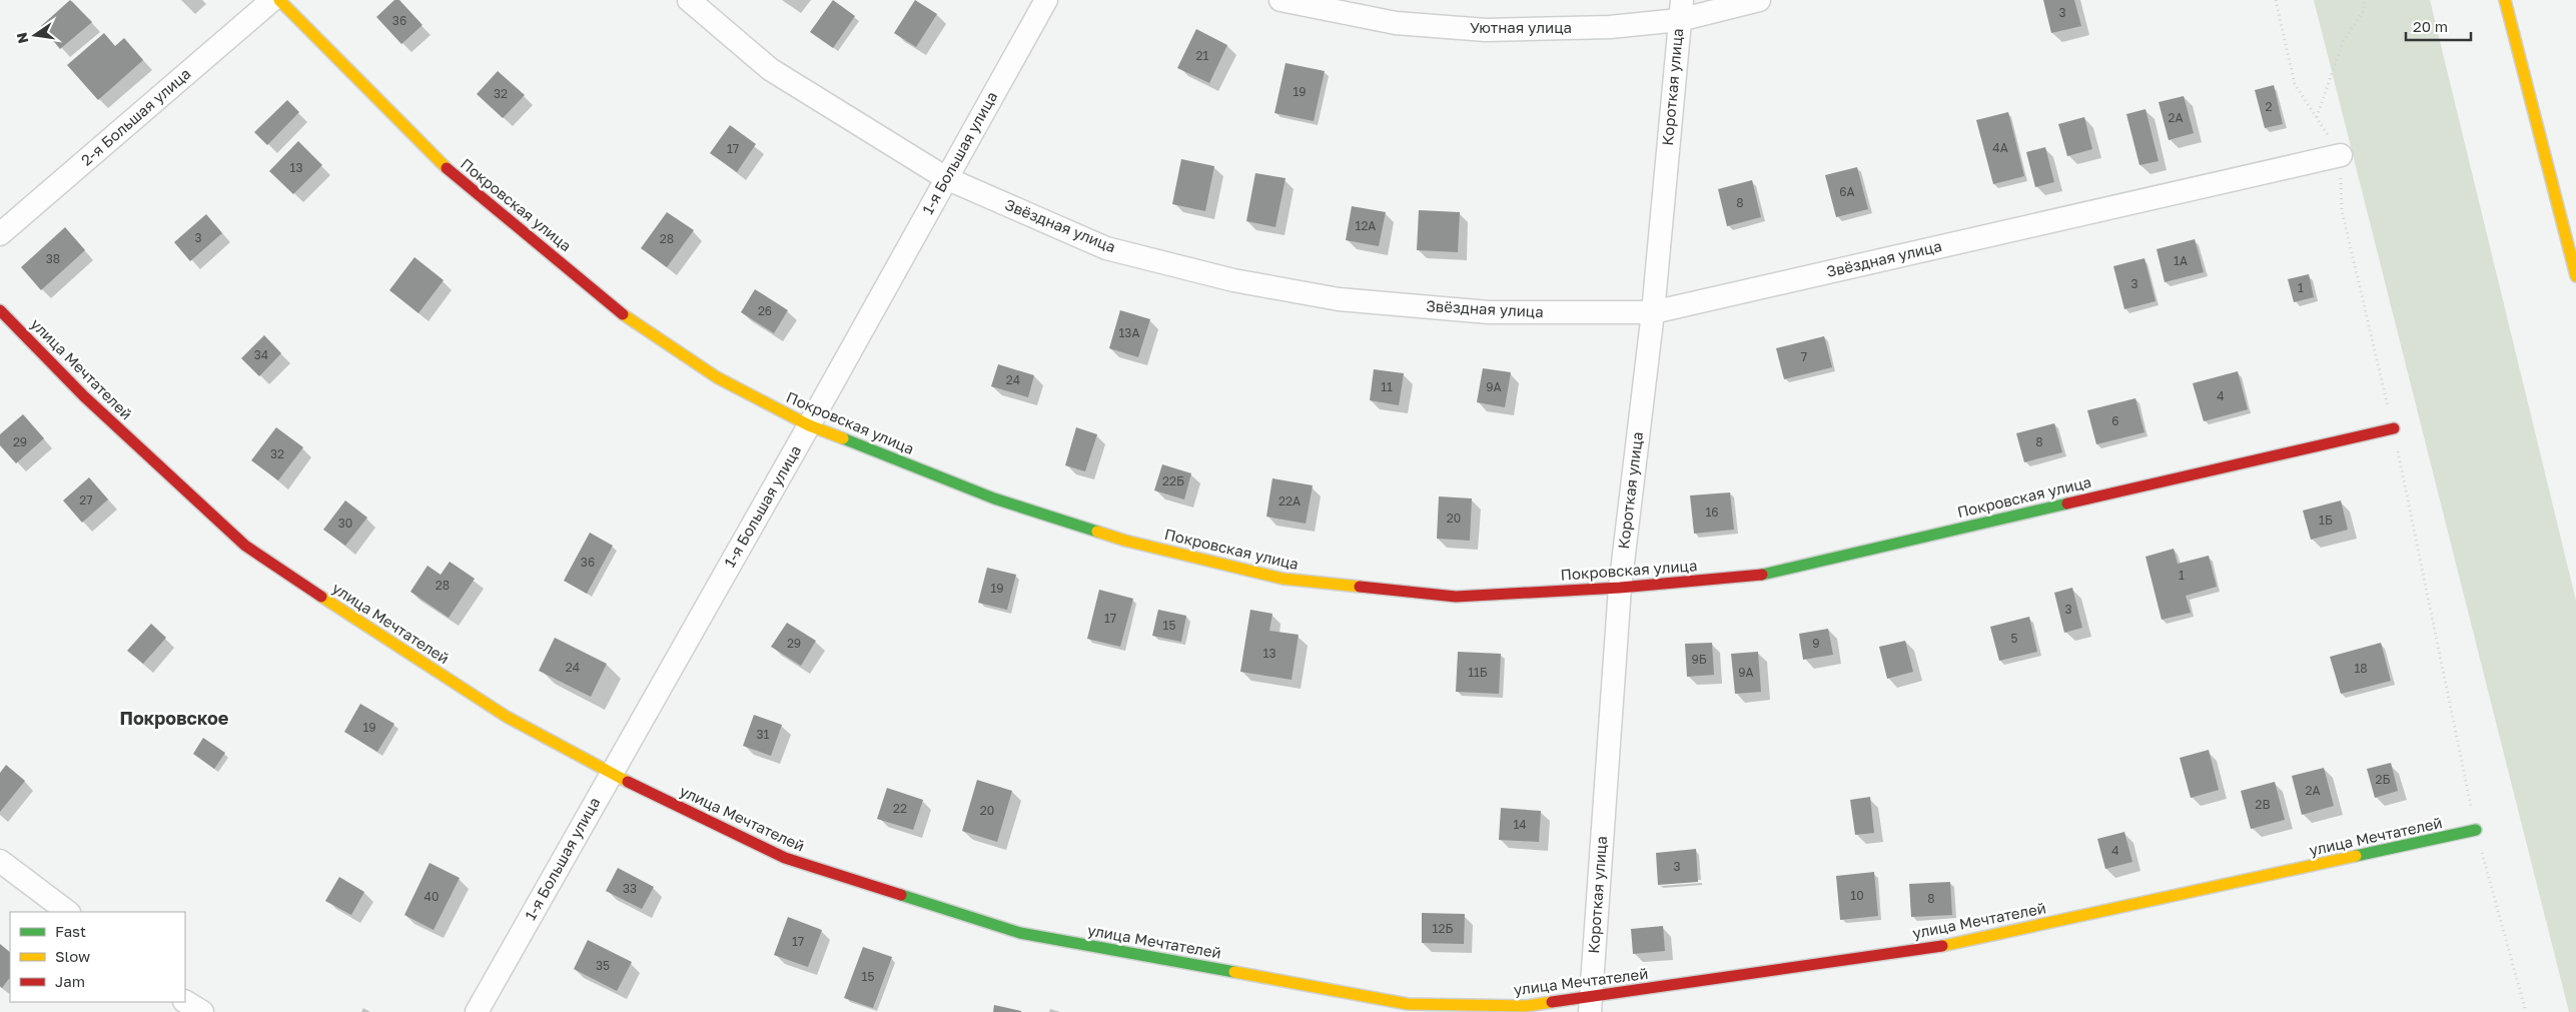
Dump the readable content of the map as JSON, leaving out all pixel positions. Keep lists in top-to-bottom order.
{
  "streets": {
    "street": [
      "Уютная улица",
      "Короткая улица",
      "2-я Большая улица",
      "1-я Большая улица",
      "Покровская улица",
      "Звёздная улица",
      "улица Мечтателей"
    ]
  },
  "crossings": [
    ["Уютная улица", "Короткая улица"],
    ["Короткая улица", "Покровская улица"],
    ["Короткая улица", "Звёздная улица"],
    ["Короткая улица", "улица Мечтателей"],
    ["1-я Большая улица", "Покровская улица"],
    ["1-я Большая улица", "Звёздная улица"],
    ["1-я Большая улица", "улица Мечтателей"]
  ],
  "districts": ["Покровское"],
  "house_numbers": [
    "3",
    "36",
    "21",
    "19",
    "32",
    "2",
    "2А",
    "4А",
    "17",
    "13",
    "6А",
    "8",
    "12А",
    "3",
    "28",
    "38",
    "1А",
    "3",
    "1",
    "26",
    "13А",
    "34",
    "7",
    "24",
    "11",
    "9А",
    "4",
    "6",
    "29",
    "8",
    "32",
    "22Б",
    "27",
    "22А",
    "16",
    "20",
    "1Б",
    "30",
    "36",
    "1",
    "28",
    "19",
    "3",
    "17",
    "15",
    "5",
    "29",
    "9",
    "13",
    "9Б",
    "24",
    "18",
    "11Б",
    "9А",
    "19",
    "31",
    "2Б",
    "2А",
    "2В",
    "22",
    "20",
    "14",
    "4",
    "3",
    "33",
    "10",
    "40",
    "8",
    "12Б",
    "17",
    "35",
    "15"
  ],
  "legend": ["Fast", "Slow", "Jam"],
  "scale_bar": "20 m",
  "north": "left"
}
